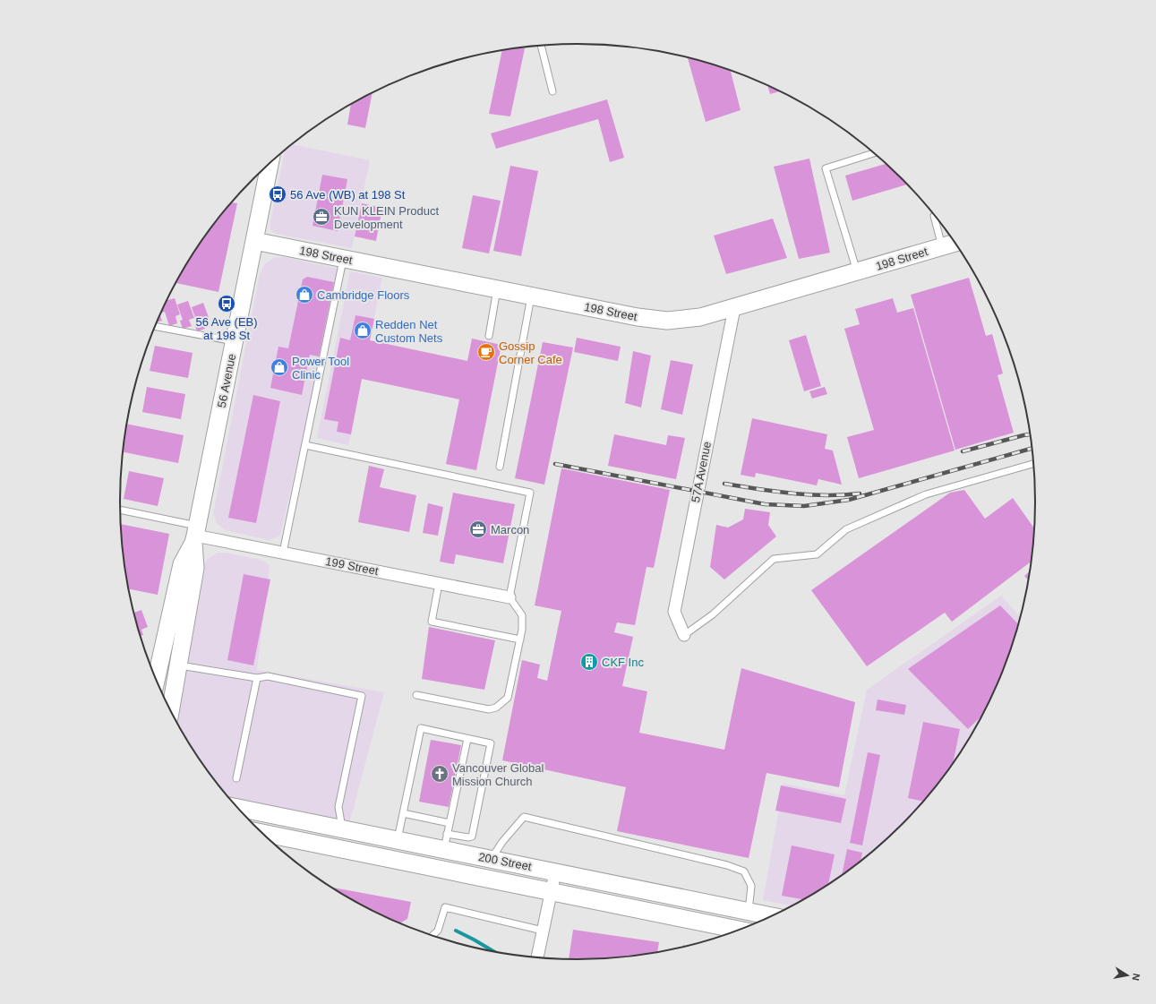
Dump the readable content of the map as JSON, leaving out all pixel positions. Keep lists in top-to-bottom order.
{
  "streets": {
    "main road": ["198 Street", "56 Avenue", "200 Street"],
    "street": ["57A Avenue", "199 Street"]
  },
  "crossings": [
    ["198 Street", "56 Avenue"],
    ["198 Street", "57A Avenue"],
    ["56 Avenue", "199 Street"]
  ],
  "places": {
    "bus stop": ["56 Ave (WB) at 198 St", "56 Ave (EB) at 198 St"],
    "office": ["KUN KLEIN Product Development", "Marcon"],
    "shop": ["Cambridge Floors", "Redden Net Custom Nets", "Power Tool Clinic"],
    "cafe": ["Gossip Corner Cafe"],
    "building": ["CKF Inc"],
    "church": ["Vancouver Global Mission Church"]
  },
  "north": "right"
}
